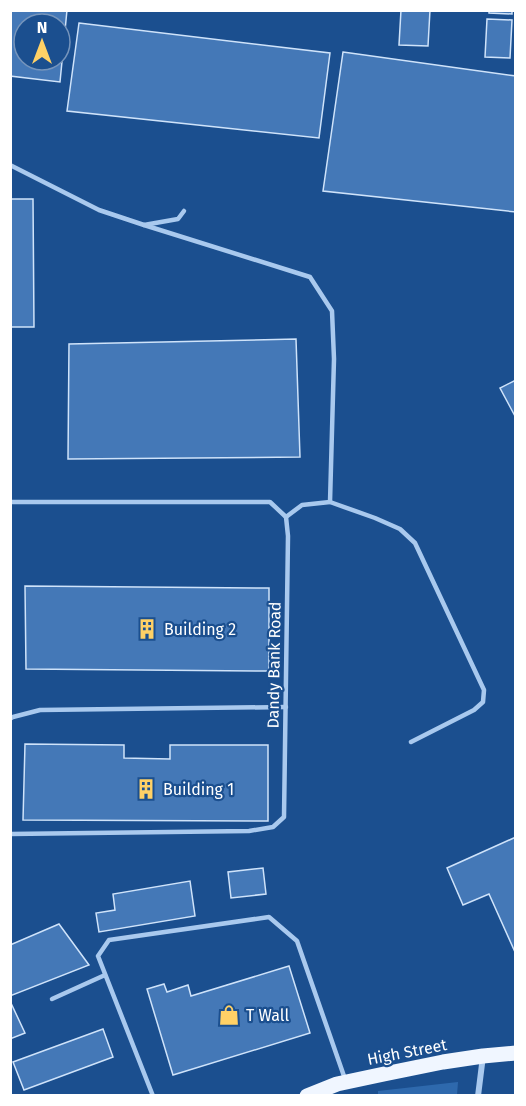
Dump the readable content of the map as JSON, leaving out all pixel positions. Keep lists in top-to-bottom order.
{
  "streets": {
    "main road": ["High Street"],
    "lane": ["Dandy Bank Road"]
  },
  "places": {
    "building": ["Building 2", "Building 1"],
    "shop": ["T Wall"]
  },
  "north": "top"
}
